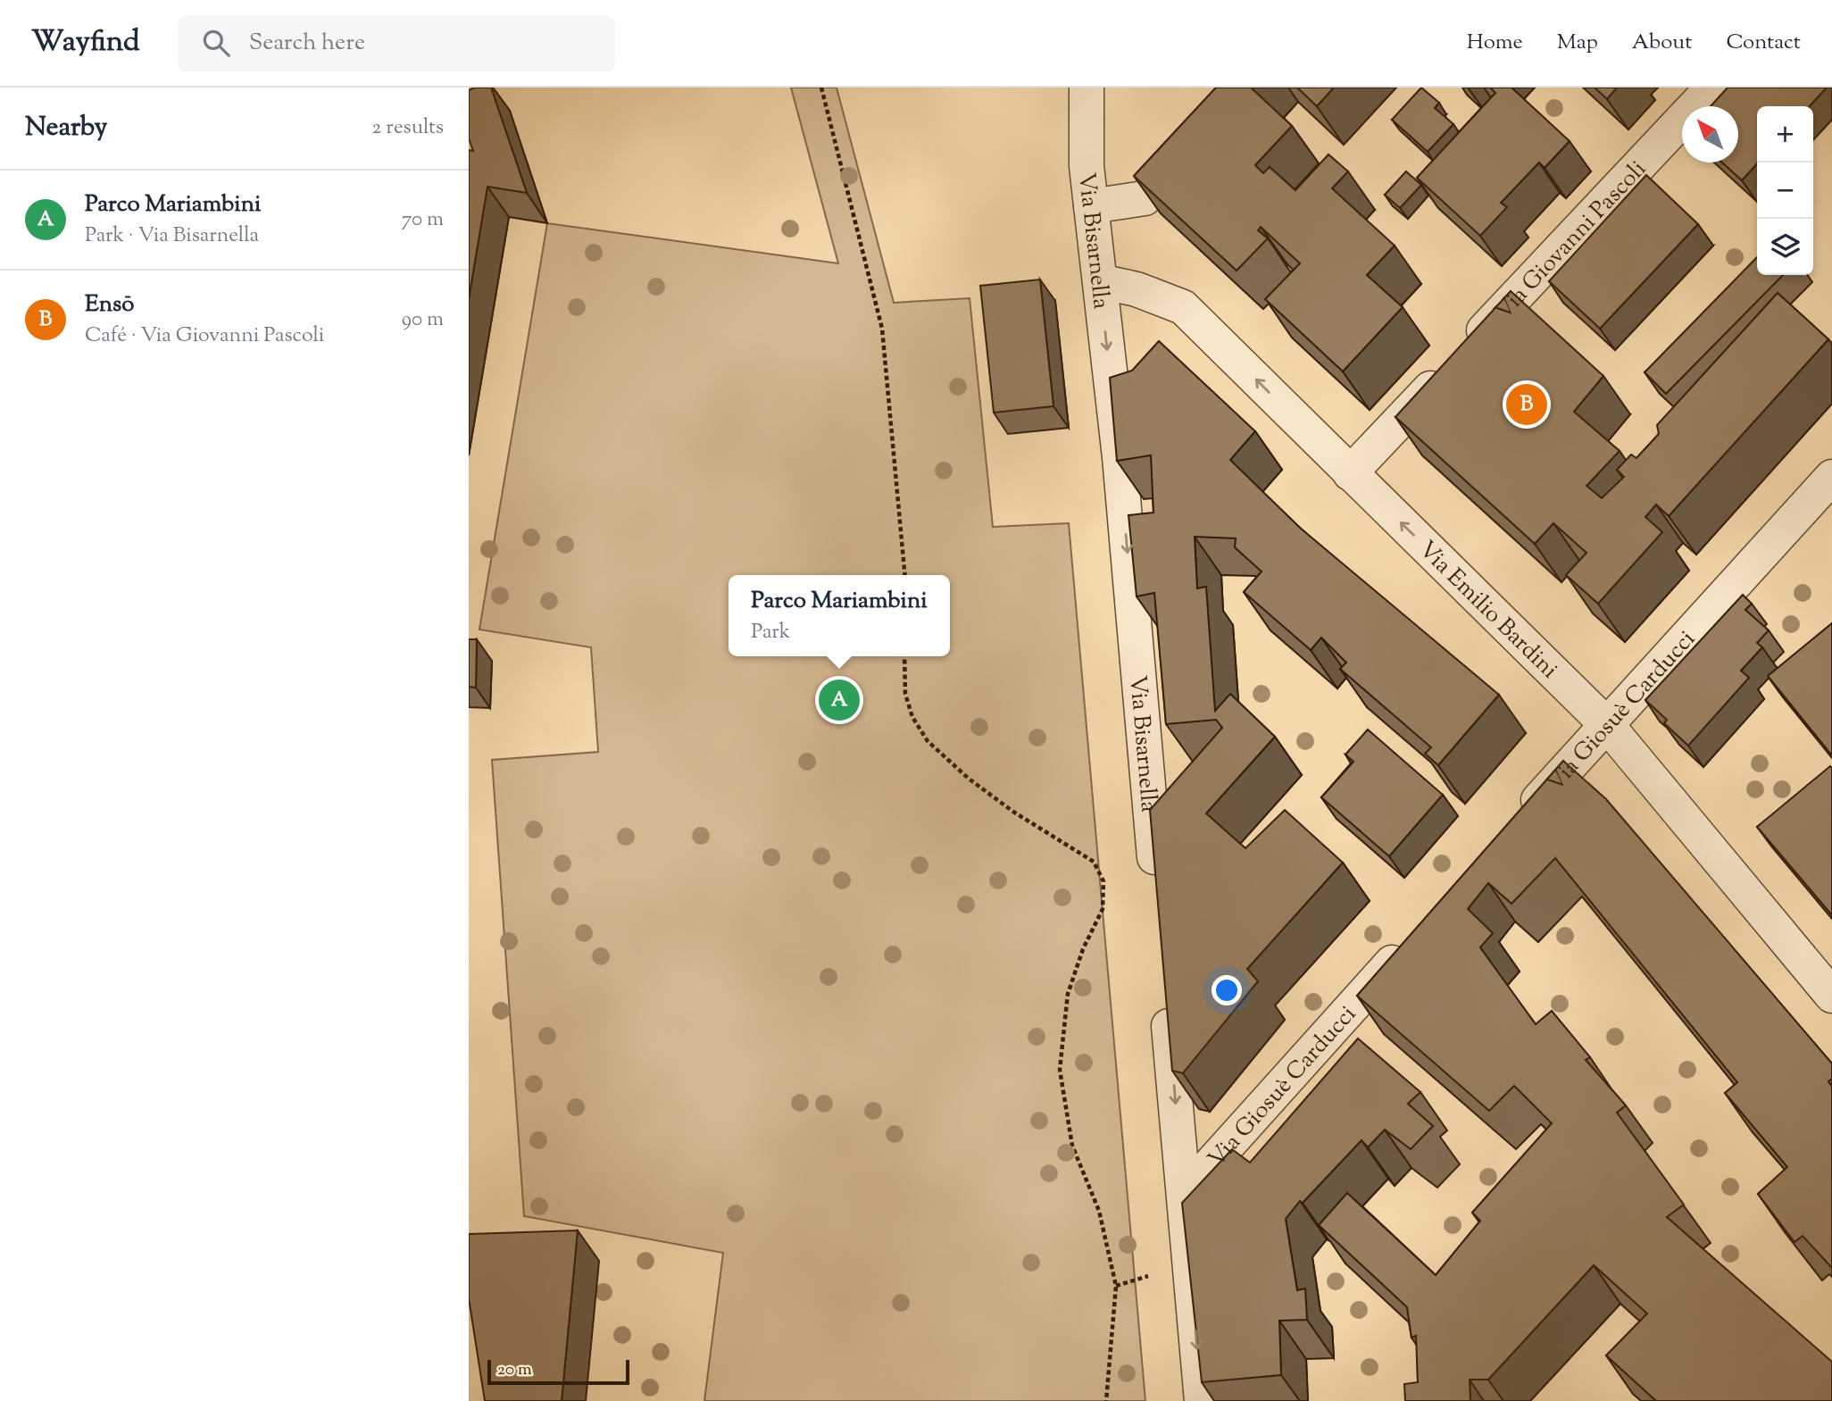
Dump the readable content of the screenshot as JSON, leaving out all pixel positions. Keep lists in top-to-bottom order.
{
  "streets": {
    "street": [
      "Via Giovanni Pascoli",
      "Via Bisarnella",
      "Via Emilio Bardini",
      "Via Giosuè Carducci"
    ]
  },
  "crossings": [
    ["Via Giovanni Pascoli", "Via Emilio Bardini"],
    ["Via Bisarnella", "Via Emilio Bardini"],
    ["Via Emilio Bardini", "Via Giosuè Carducci"]
  ],
  "one_way": ["Via Bisarnella", "Via Emilio Bardini"],
  "scale_bar": "20 m",
  "north": "top left",
  "page": {
    "header": "Wayfind",
    "search": "Search here",
    "nav": [
      "Home",
      "Map",
      "About",
      "Contact"
    ],
    "heading": ["Nearby", "2 results"],
    "map_buttons": ["+", "−"],
    "list": [
      {
        "mark": "A",
        "name": "Parco Mariambini",
        "note": "Park · Via Bisarnella",
        "value": "70 m"
      },
      {
        "mark": "B",
        "name": "Ensō",
        "note": "Café · Via Giovanni Pascoli",
        "value": "90 m"
      }
    ],
    "pins": ["B", "A"],
    "popup": ["Parco Mariambini", "Park"],
    "scale": "20 m"
  }
}
